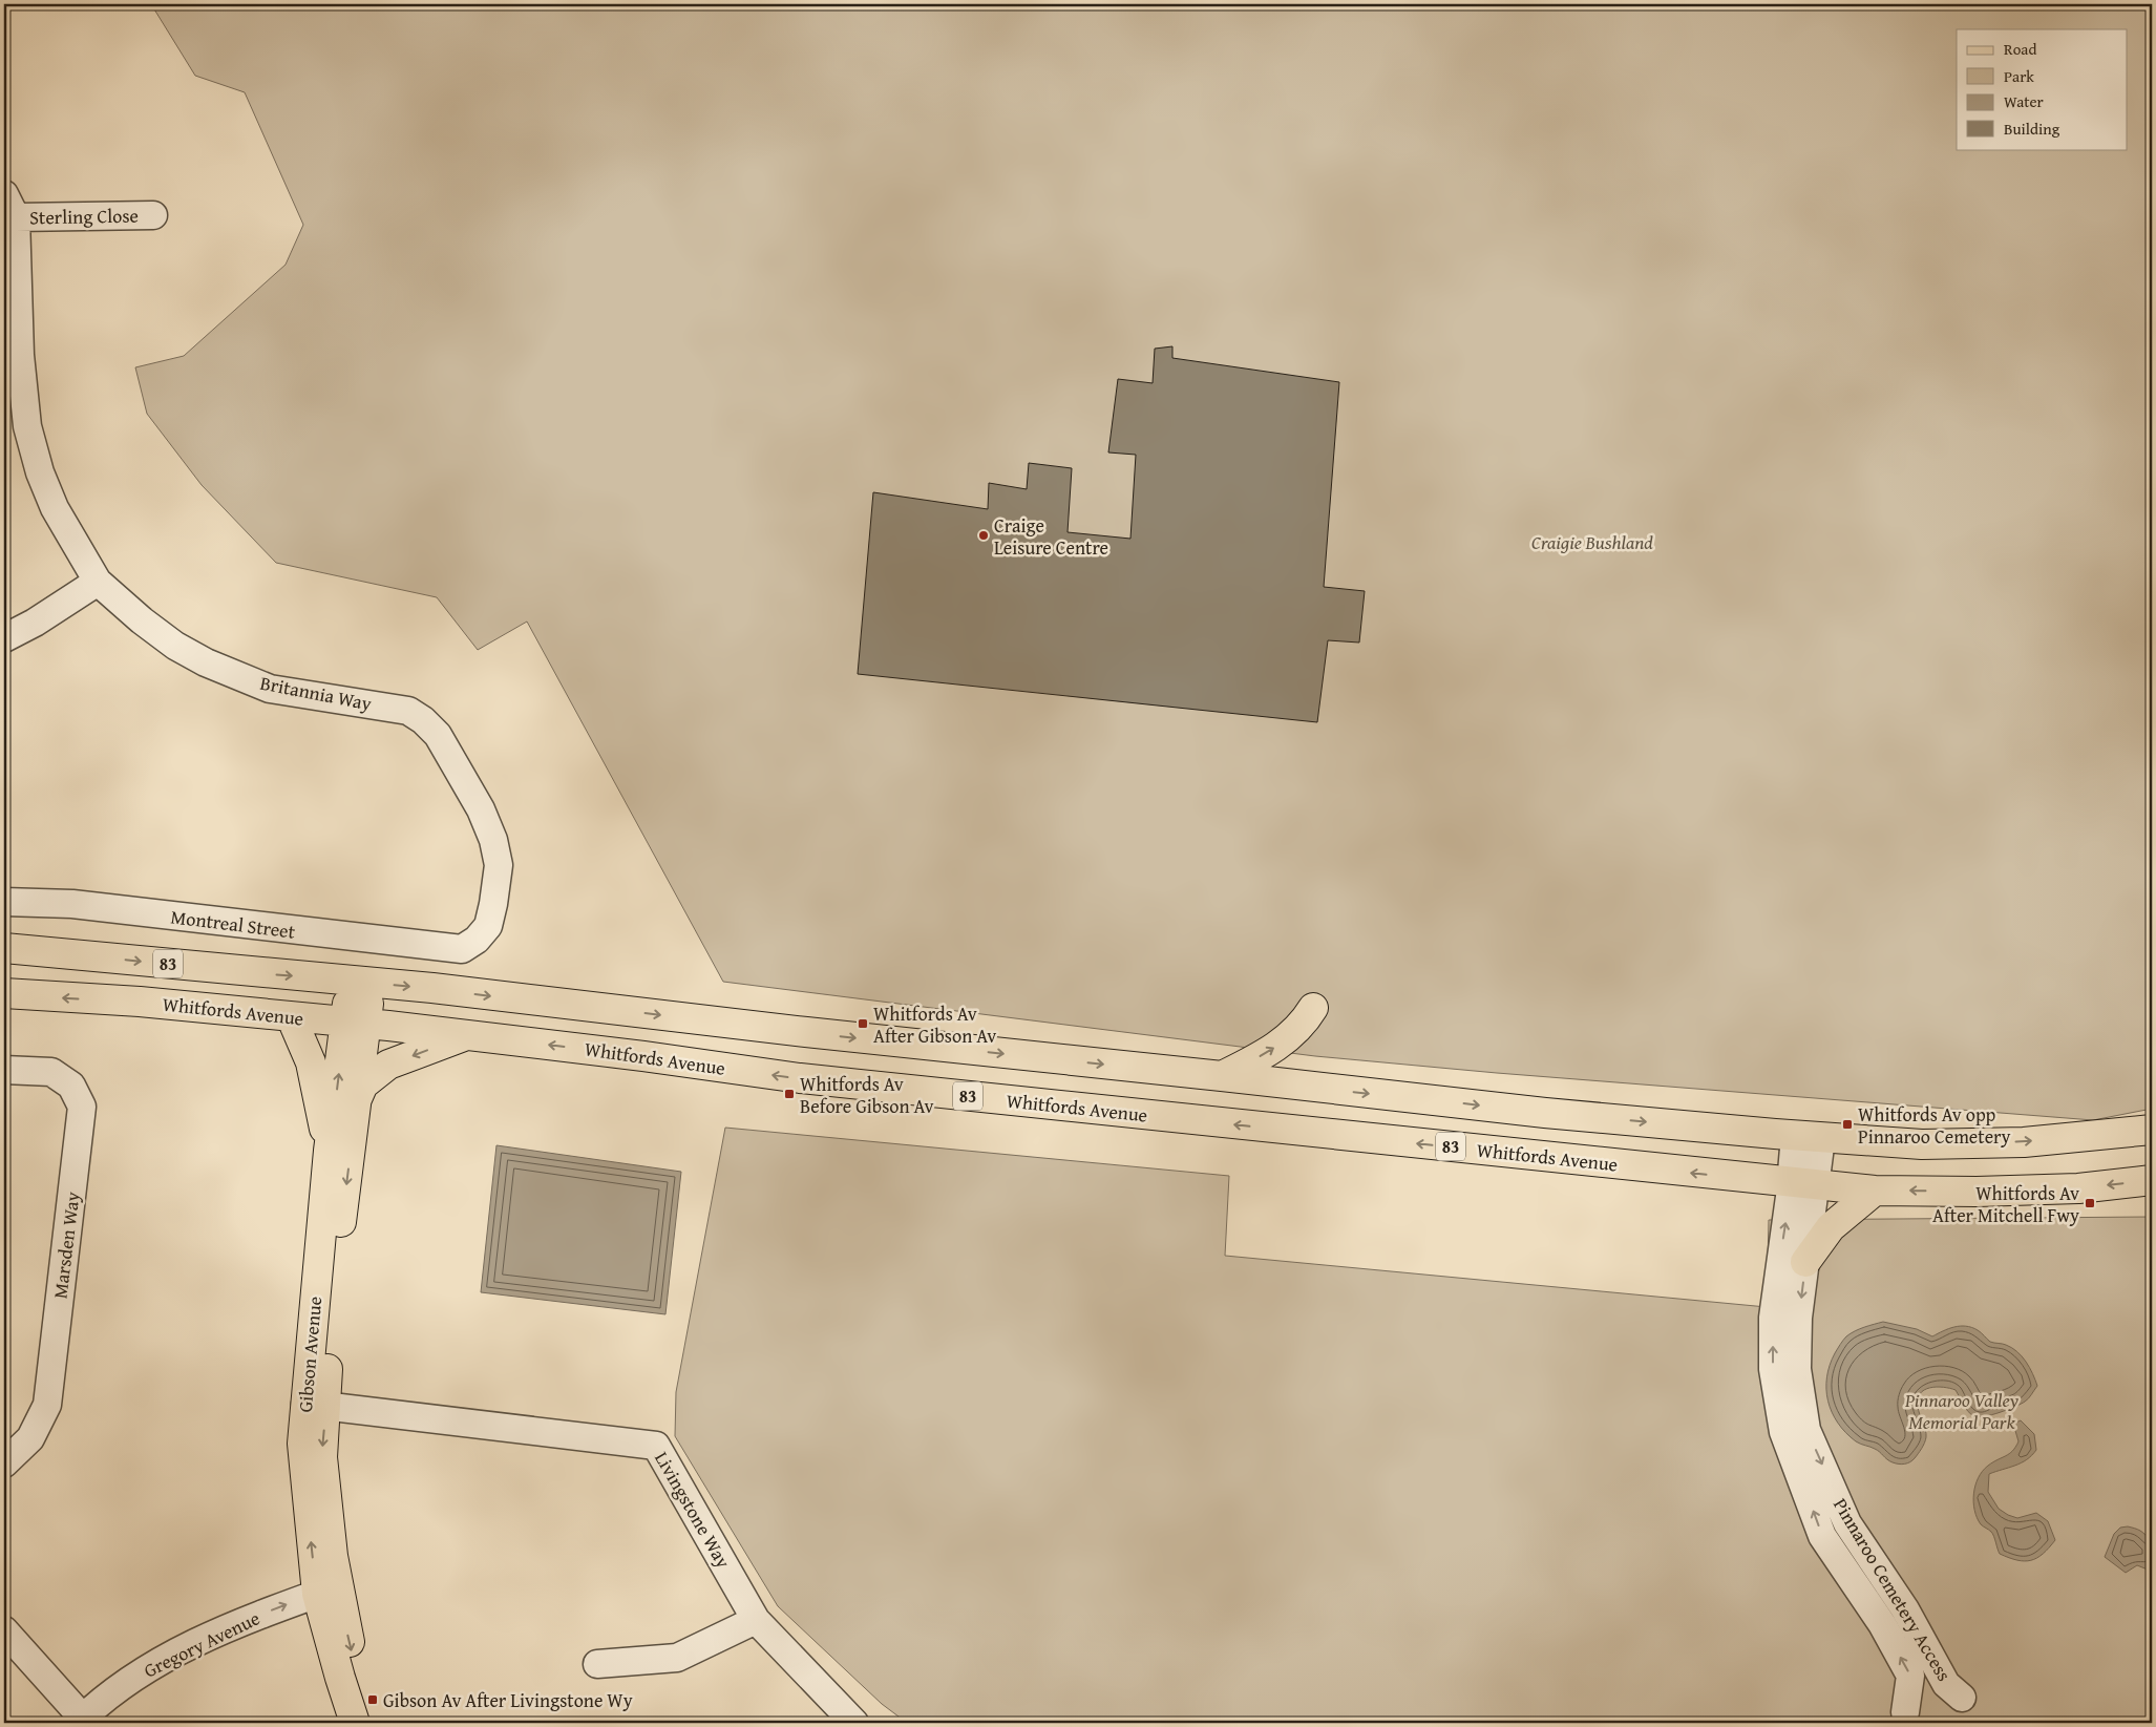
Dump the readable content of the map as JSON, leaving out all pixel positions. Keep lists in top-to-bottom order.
{
  "streets": {
    "main road": ["83", "Whitfords Avenue", "Gibson Avenue"],
    "street": [
      "Sterling Close",
      "Britannia Way",
      "Montreal Street",
      "Marsden Way",
      "Livingstone Way",
      "Pinnaroo Cemetery Access",
      "Gregory Avenue"
    ]
  },
  "crossings": [
    ["Sterling Close", "Britannia Way"],
    ["Britannia Way", "Montreal Street"],
    ["83", "Gibson Avenue"],
    ["83", "Pinnaroo Cemetery Access"],
    ["Whitfords Avenue", "Gibson Avenue"],
    ["Whitfords Avenue", "Pinnaroo Cemetery Access"],
    ["Gibson Avenue", "Livingstone Way"],
    ["Gibson Avenue", "Gregory Avenue"]
  ],
  "parks": ["Craigie Bushland", "Pinnaroo Valley Memorial Park"],
  "places": {
    "other": ["Craige Leisure Centre"],
    "transit": [
      "Whitfords Av After Gibson Av",
      "Whitfords Av Before Gibson Av",
      "Whitfords Av opp Pinnaroo Cemetery",
      "Whitfords Av After Mitchell Fwy",
      "Gibson Av After Livingstone Wy"
    ]
  },
  "legend": [
    "Road",
    "Park",
    "Water",
    "Building"
  ]
}
